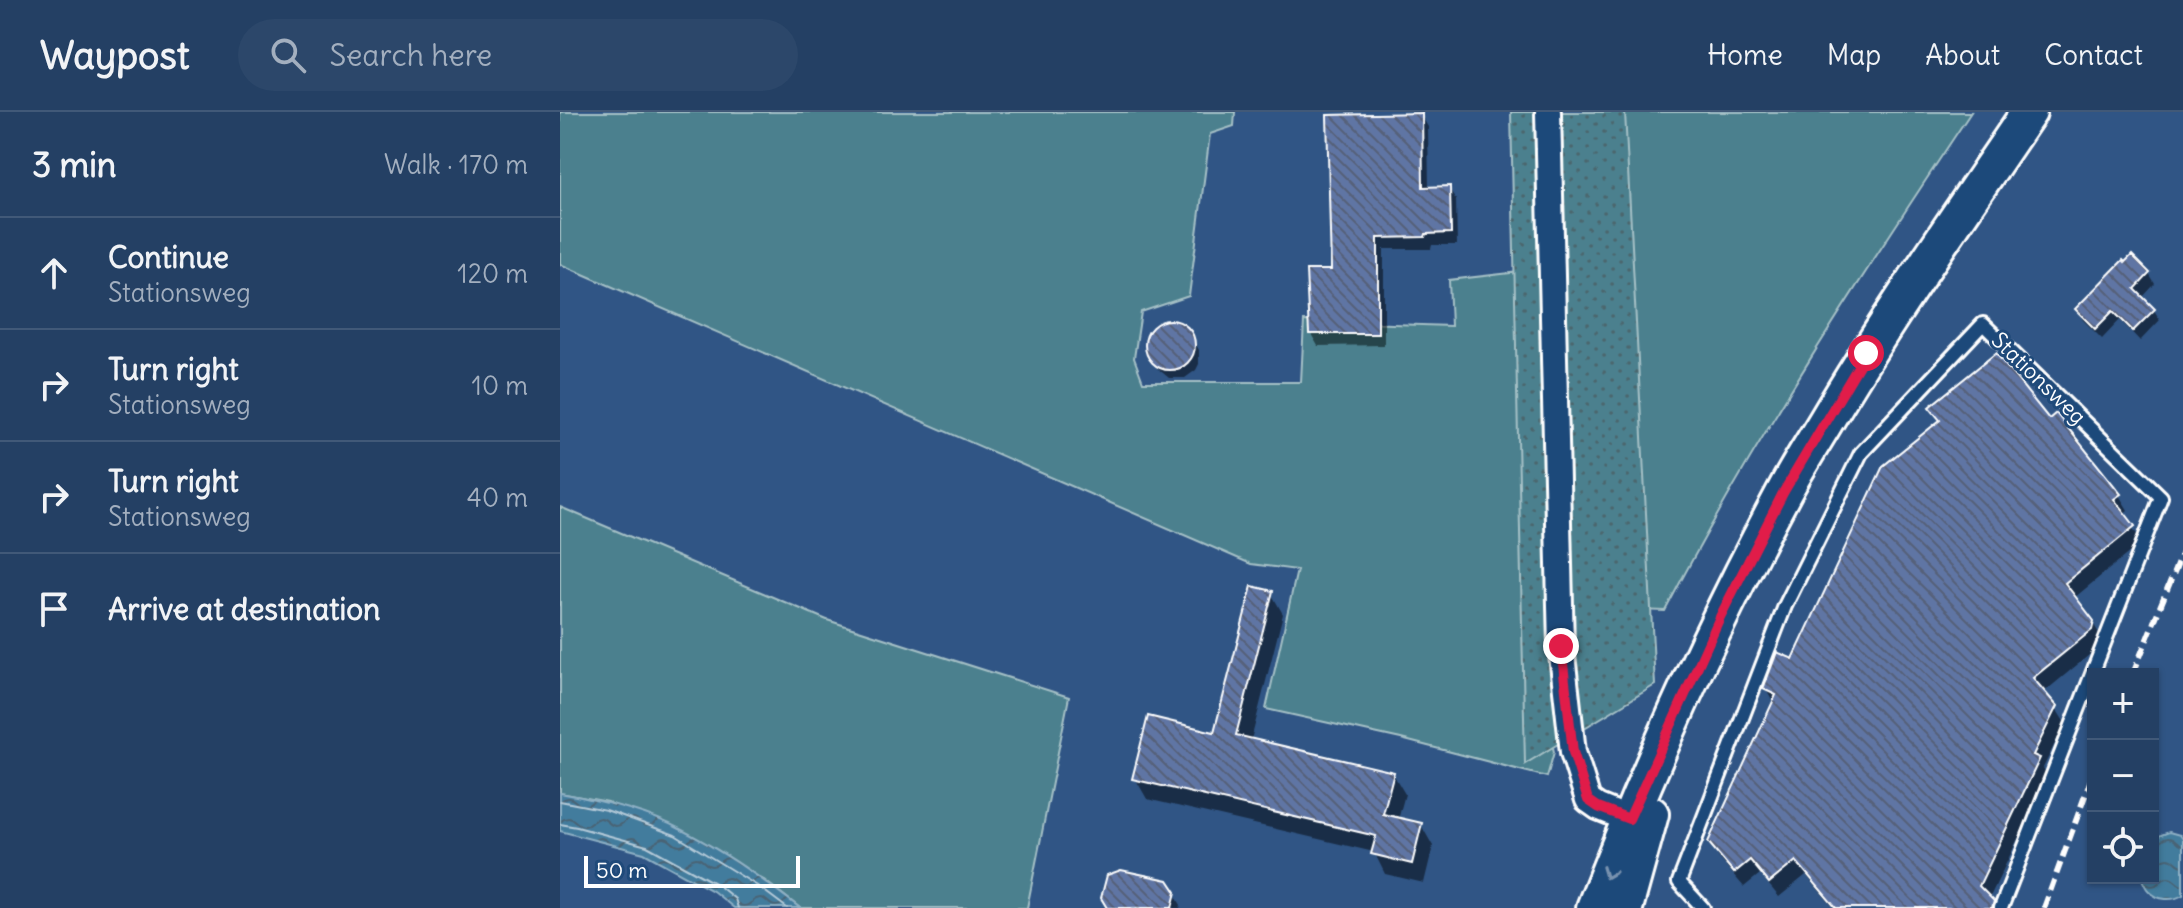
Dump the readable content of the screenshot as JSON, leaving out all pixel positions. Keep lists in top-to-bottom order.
{
  "streets": {
    "lane": ["Stationsweg"]
  },
  "scale_bar": "50 m",
  "page": {
    "header": "Waypost",
    "search": "Search here",
    "nav": [
      "Home",
      "Map",
      "About",
      "Contact"
    ],
    "heading": ["3 min", "Walk · 170 m"],
    "list": [
      ["Continue", "Stationsweg", "120 m"],
      ["Turn right", "Stationsweg", "10 m"],
      ["Turn right", "Stationsweg", "40 m"],
      "Arrive at destination"
    ],
    "map_buttons": ["+", "−"],
    "scale": "50 m"
  }
}
